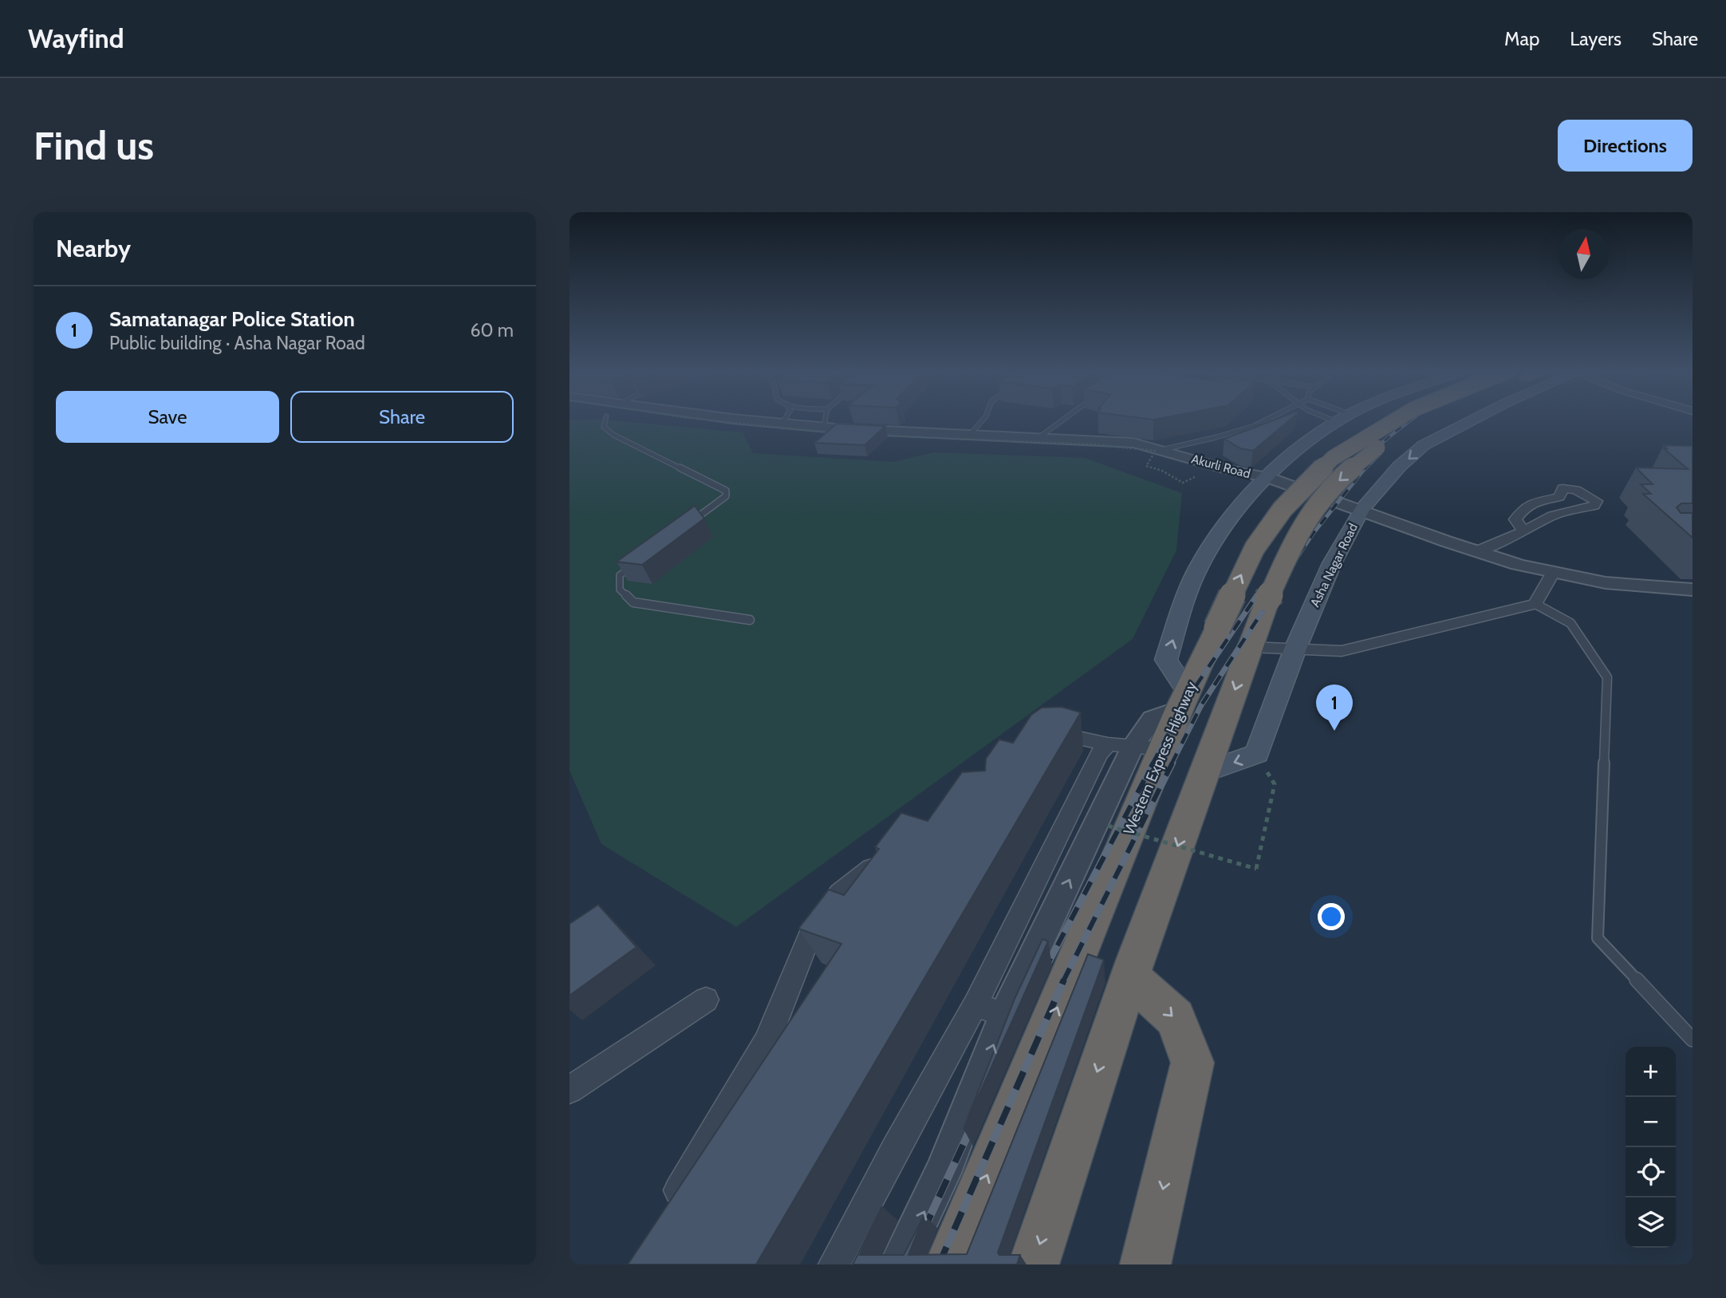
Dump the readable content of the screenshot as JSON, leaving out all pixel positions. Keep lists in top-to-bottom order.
{
  "streets": {
    "highway": ["Western Express Highway"],
    "main road": ["Asha Nagar Road"],
    "street": ["Akurli Road"]
  },
  "crossings": [
    ["Akurli Road", "Asha Nagar Road"]
  ],
  "north": "top",
  "page": {
    "header": "Wayfind",
    "nav": ["Map", "Layers", "Share"],
    "buttons": [
      "Directions",
      ["Save", "Share"]
    ],
    "title": "Find us",
    "heading": "Nearby",
    "list": [
      {
        "mark": "1",
        "name": "Samatanagar Police Station",
        "note": "Public building · Asha Nagar Road",
        "value": "60 m"
      }
    ],
    "pins": "1",
    "map_buttons": ["+", "−"]
  }
}
